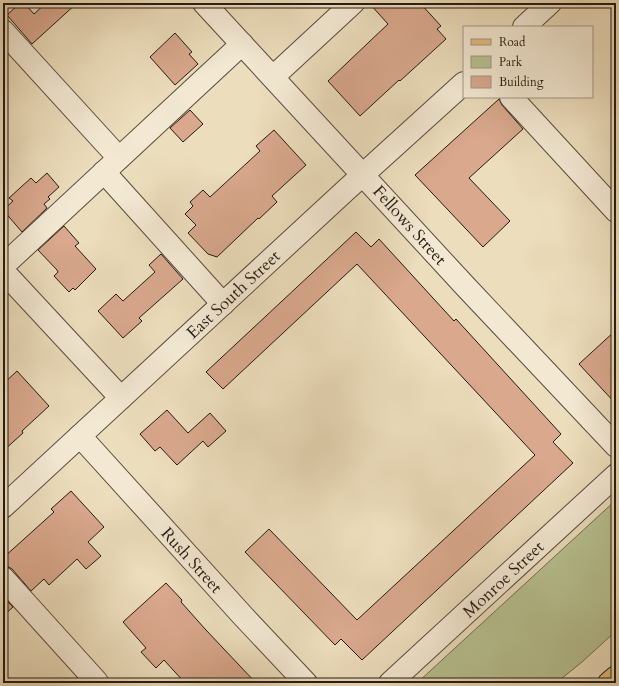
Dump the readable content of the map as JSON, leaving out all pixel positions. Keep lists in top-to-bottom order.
{
  "streets": {
    "street": [
      "Fellows Street",
      "East South Street",
      "Rush Street",
      "Monroe Street"
    ]
  },
  "crossings": [
    ["Fellows Street", "East South Street"],
    ["East South Street", "Rush Street"]
  ],
  "legend": ["Road", "Park", "Building"]
}
